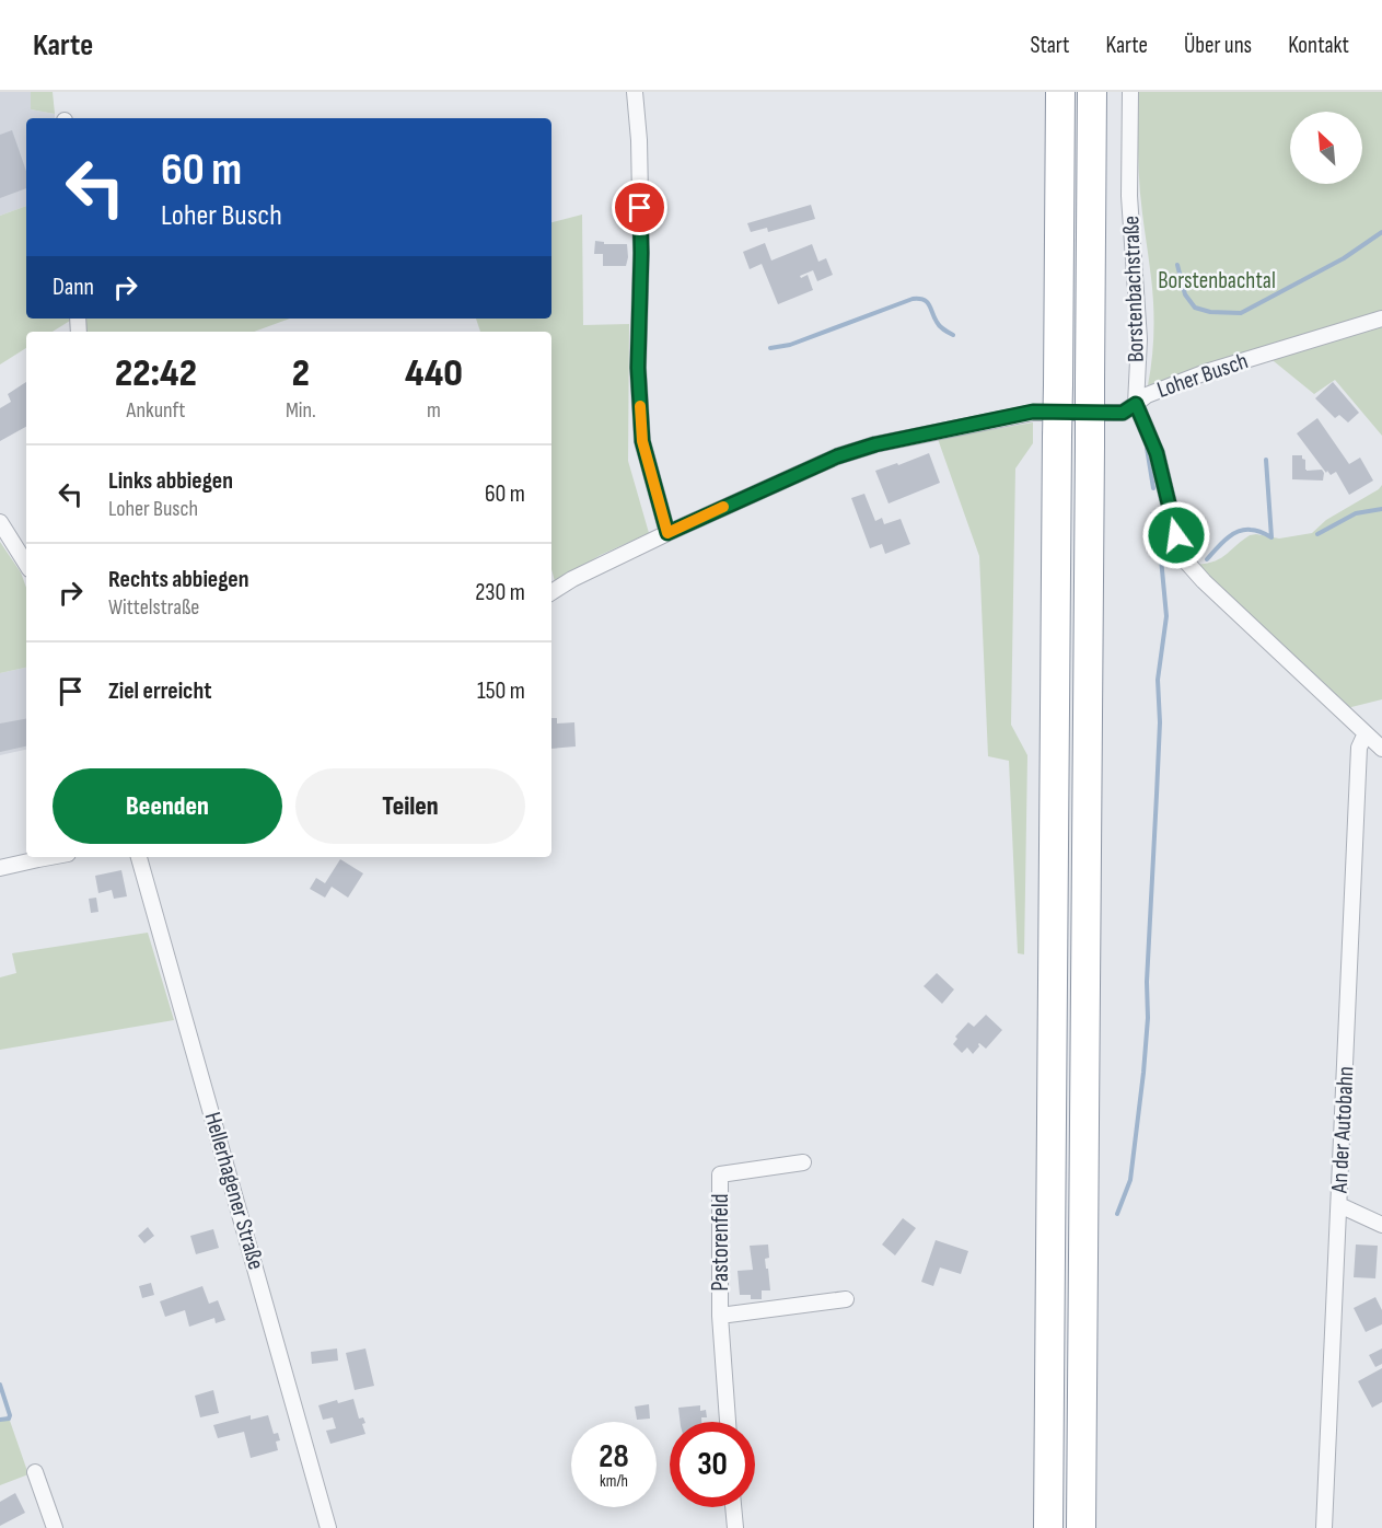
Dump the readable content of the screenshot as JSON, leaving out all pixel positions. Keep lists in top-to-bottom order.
{
  "streets": {
    "street": [
      "Borstenbachstraße",
      "Loher Busch",
      "An der Autobahn",
      "Hellerhagener Straße",
      "Pastorenfeld"
    ]
  },
  "crossings": [
    ["Borstenbachstraße", "Loher Busch"],
    ["Borstenbachstraße", "An der Autobahn"]
  ],
  "parks": ["Borstenbachtal"],
  "north": "top left",
  "page": {
    "header": "Karte",
    "nav": [
      "Start",
      "Karte",
      "Über uns",
      "Kontakt"
    ],
    "turn": ["60 m", "Loher Busch"],
    "then": "Dann",
    "eta": [
      "22:42",
      "Ankunft",
      "2",
      "Min.",
      "440",
      "m"
    ],
    "list": [
      {
        "name": "Links abbiegen",
        "note": "Loher Busch",
        "value": "60 m"
      },
      {
        "name": "Rechts abbiegen",
        "note": "Wittelstraße",
        "value": "230 m"
      },
      {
        "name": "Ziel erreicht",
        "value": "150 m"
      }
    ],
    "buttons": ["Beenden", "Teilen"],
    "speed": "28 km/h",
    "limit": "30"
  }
}
